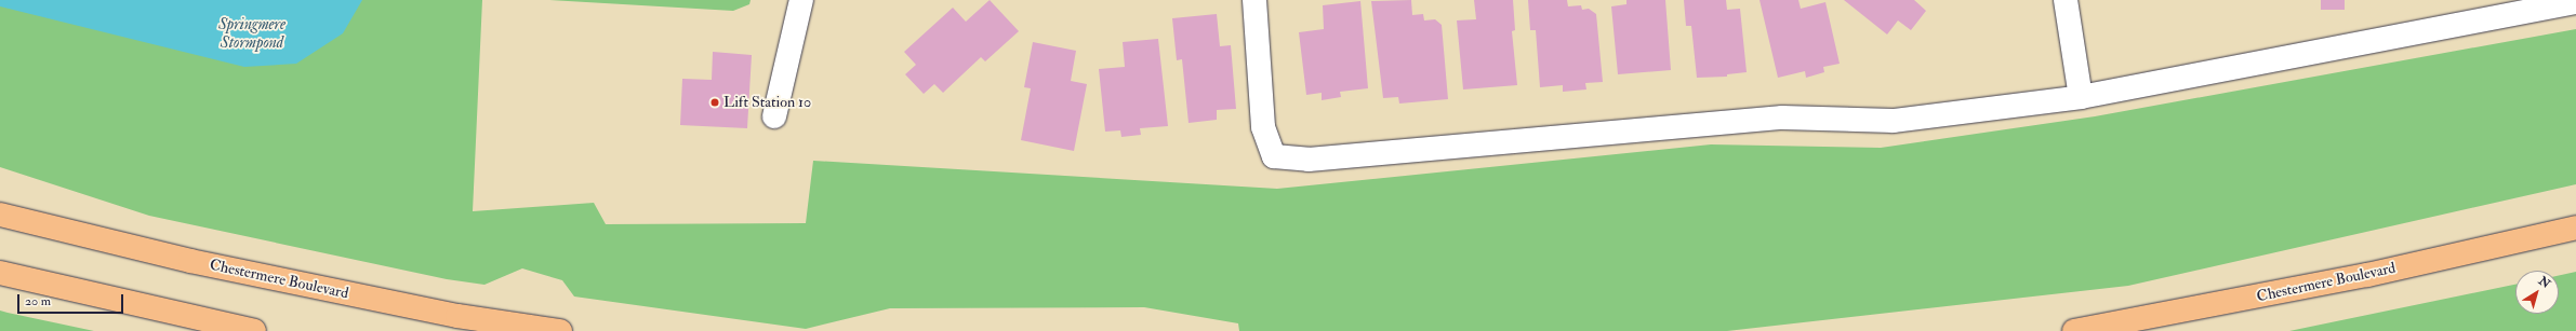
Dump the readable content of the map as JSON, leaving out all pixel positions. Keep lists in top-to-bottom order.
{
  "streets": {
    "main road": ["Chestermere Boulevard"]
  },
  "water": ["Springmere Stormpond"],
  "places": ["Lift Station 10"],
  "scale_bar": "20 m",
  "north": "top right"
}
